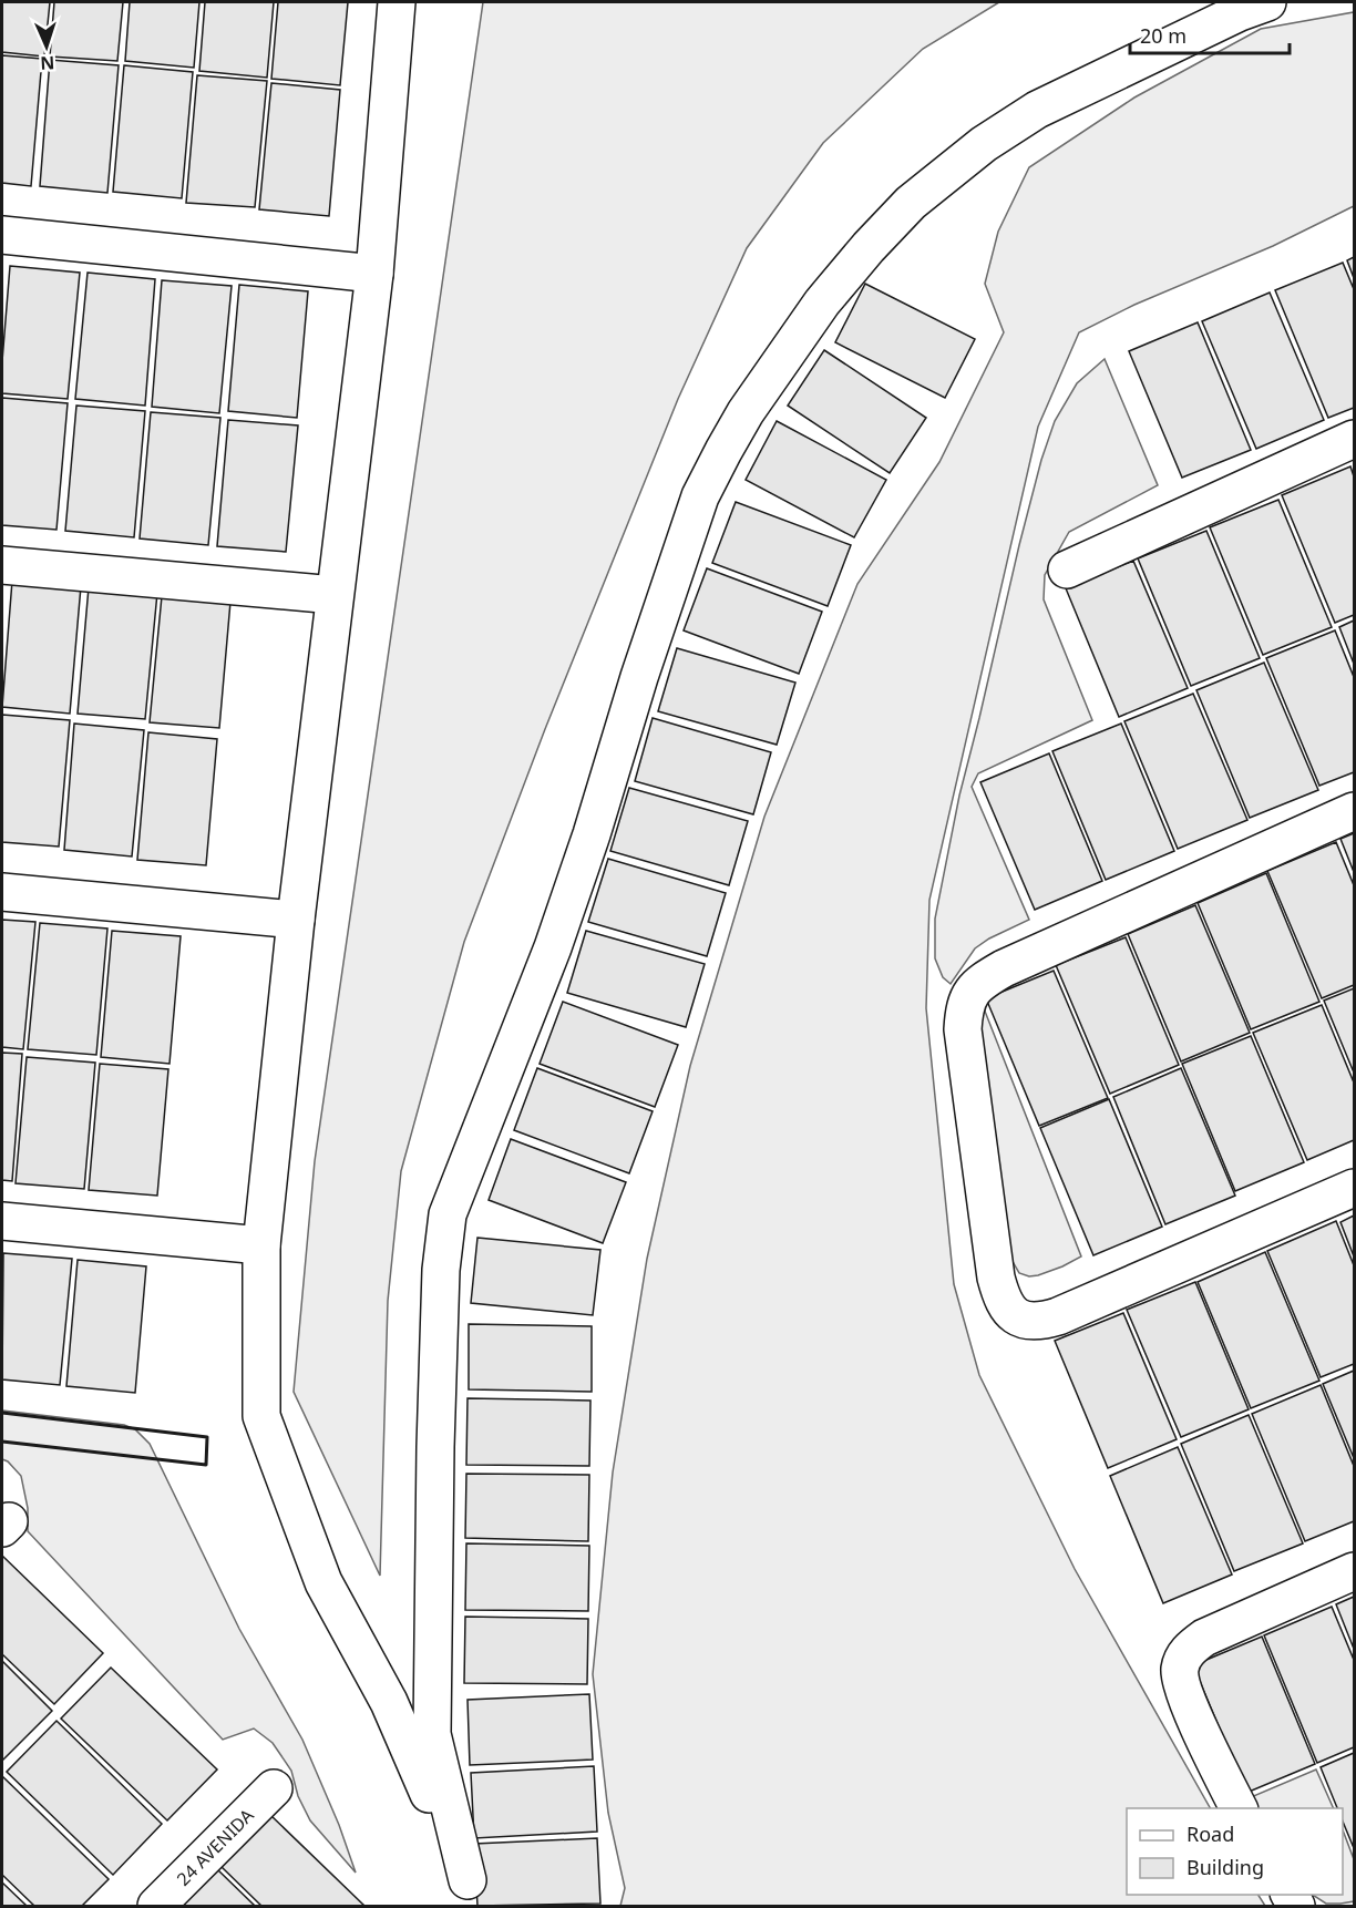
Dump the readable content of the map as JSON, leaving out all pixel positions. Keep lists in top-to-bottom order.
{
  "streets": {
    "street": ["24 AVENIDA"]
  },
  "legend": ["Road", "Building"],
  "scale_bar": "20 m",
  "north": "bottom"
}
